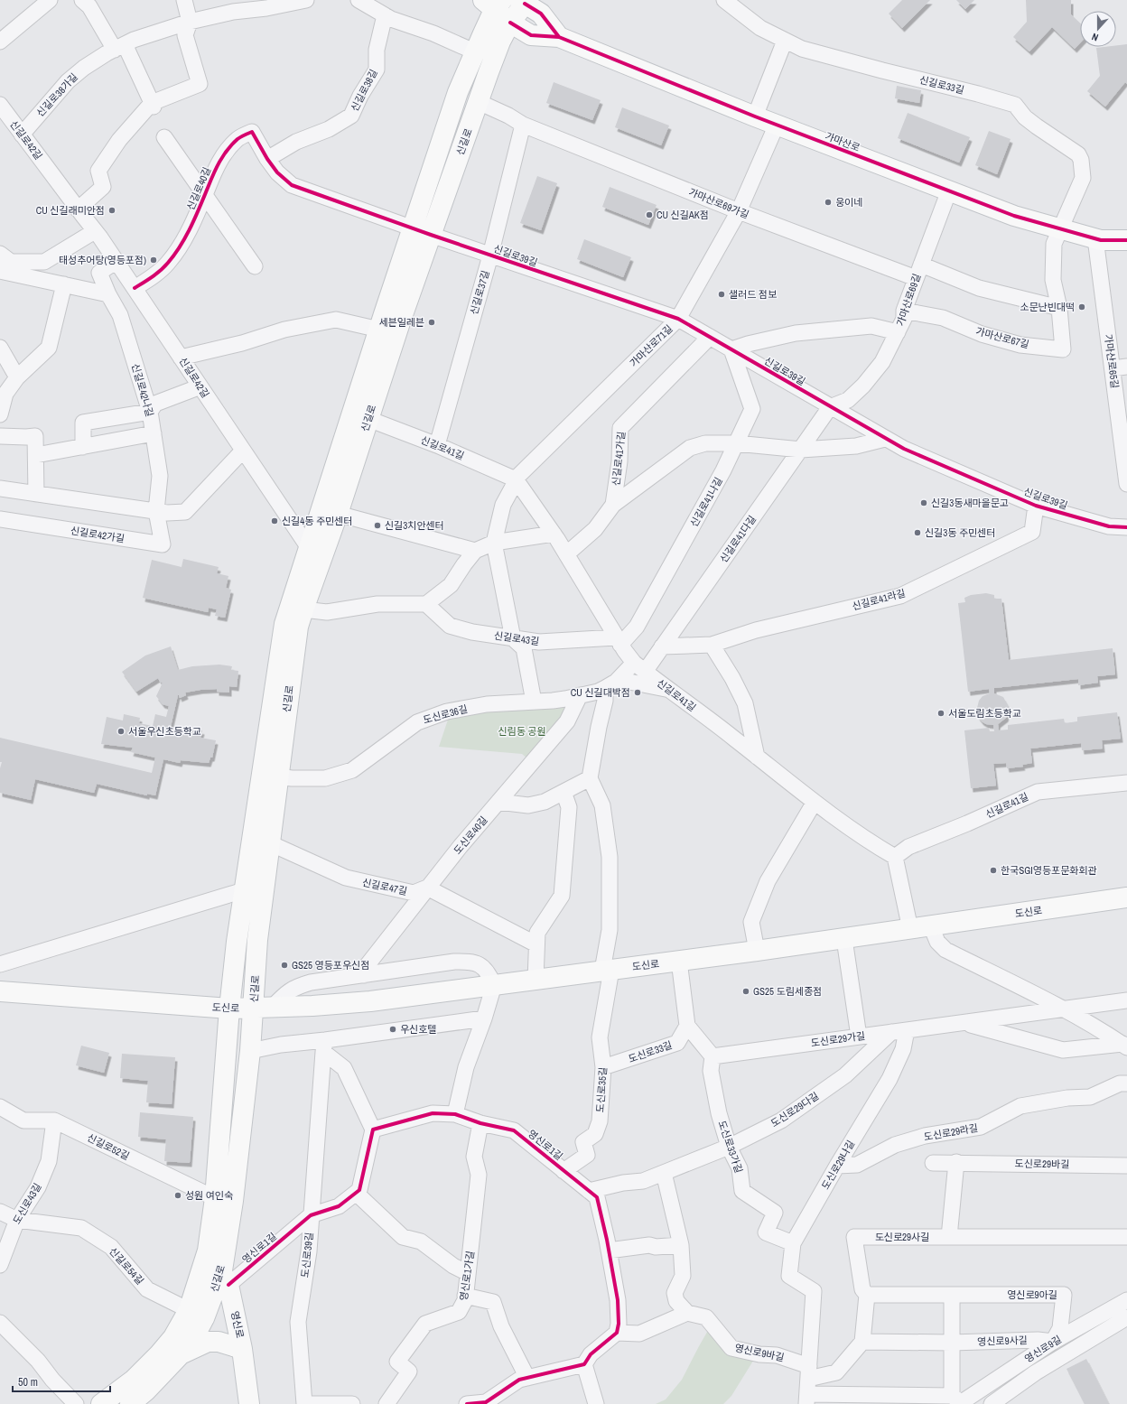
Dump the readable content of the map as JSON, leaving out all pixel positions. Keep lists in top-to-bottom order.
{
  "streets": {
    "main road": [
      "신길로",
      "가마산로",
      "도신로",
      "영신로"
    ],
    "street": [
      "신길로33길",
      "신길로38길",
      "신길로38가길",
      "신길로42길",
      "신길로40길",
      "가마산로69가길",
      "신길로39길",
      "신길로37길",
      "가마산로69길",
      "가마산로67길",
      "가마산로71길",
      "가마산로65길",
      "신길로42나길",
      "신길로41길",
      "신길로41가길",
      "신길로41나길",
      "신길로42가길",
      "신길로41다길",
      "신길로41라길",
      "신길로43길",
      "도신로36길",
      "도신로40길",
      "신길로47길",
      "도신로29가길",
      "도신로33길",
      "도신로35길",
      "도신로29다길",
      "도신로29라길",
      "영신로1길",
      "신길로52길",
      "도신로33가길",
      "도신로29바길",
      "도신로29나길",
      "도신로43길",
      "도신로29사길",
      "도신로39길",
      "신길로54길",
      "영신로1가길",
      "영신로9아길",
      "영신로9사길",
      "영신로9길",
      "영신로9바길"
    ]
  },
  "crossings": [
    ["신길로33길", "가마산로"],
    ["신길로33길", "가마산로67길"],
    ["신길로38길", "신길로40길"],
    ["신길로38가길", "신길로42길"],
    ["신길로42길", "신길로"],
    ["신길로42길", "신길로40길"],
    ["신길로42길", "신길로42나길"],
    ["신길로", "가마산로"],
    ["신길로", "신길로40길"],
    ["신길로", "신길로39길"],
    ["신길로", "신길로41길"],
    ["신길로", "도신로36길"],
    ["신길로", "신길로47길"],
    ["신길로", "도신로"],
    ["신길로", "영신로1길"],
    ["신길로", "신길로52길"],
    ["신길로", "신길로54길"],
    ["신길로", "영신로"],
    ["가마산로", "가마산로69길"],
    ["가마산로", "가마산로67길"],
    ["가마산로", "가마산로71길"],
    ["가마산로", "가마산로65길"],
    ["신길로40길", "신길로39길"],
    ["가마산로69가길", "신길로37길"],
    ["가마산로69가길", "가마산로69길"],
    ["가마산로69가길", "가마산로71길"],
    ["신길로39길", "신길로37길"],
    ["신길로39길", "가마산로69길"],
    ["신길로39길", "가마산로71길"],
    ["신길로39길", "신길로41가길"],
    ["신길로39길", "신길로41나길"],
    ["신길로39길", "신길로41다길"],
    ["신길로39길", "신길로41라길"],
    ["신길로37길", "신길로41길"],
    ["가마산로69길", "가마산로67길"],
    ["가마산로69길", "신길로41다길"],
    ["가마산로71길", "신길로41길"],
    ["신길로42나길", "신길로42가길"],
    ["신길로41길", "신길로41가길"],
    ["신길로41길", "신길로41나길"],
    ["신길로41길", "신길로41다길"],
    ["신길로41길", "신길로43길"],
    ["신길로41길", "도신로36길"],
    ["신길로41나길", "신길로43길"],
    ["신길로41다길", "신길로41라길"],
    ["신길로41다길", "도신로36길"],
    ["도신로36길", "도신로40길"],
    ["도신로40길", "신길로47길"],
    ["도신로", "도신로35길"],
    ["도신로29가길", "도신로29다길"],
    ["도신로29가길", "도신로33가길"],
    ["도신로29가길", "도신로29나길"],
    ["도신로33길", "도신로35길"],
    ["도신로35길", "영신로1길"],
    ["도신로29다길", "영신로1길"],
    ["도신로29다길", "도신로33가길"],
    ["도신로29라길", "도신로29나길"],
    ["영신로1길", "도신로39길"],
    ["영신로1길", "영신로1가길"],
    ["영신로1길", "영신로"],
    ["신길로52길", "도신로43길"],
    ["도신로33가길", "도신로29나길"],
    ["도신로29나길", "영신로9바길"],
    ["도신로43길", "신길로54길"],
    ["도신로29사길", "영신로9아길"],
    ["도신로29사길", "영신로9사길"],
    ["영신로9아길", "영신로9사길"],
    ["영신로9아길", "영신로9길"],
    ["영신로9사길", "영신로9길"]
  ],
  "parks": ["신림동 공원"],
  "places": [
    "웅이네",
    "CU 신길래미안점",
    "CU 신길AK점",
    "태성추어탕(영등포점)",
    "샐러드 점보",
    "소문난빈대떡",
    "세븐일레븐",
    "신길3동새마을문고",
    "신길4동 주민센터",
    "신길3치안센터",
    "신길3동 주민센터",
    "CU 신길대박점",
    "서울도림초등학교",
    "서울우신초등학교",
    "한국SGI영등포문화회관",
    "GS25 영등포우신점",
    "GS25 도림세종점",
    "우신호텔",
    "성원 여인숙"
  ],
  "scale_bar": "50 m",
  "north": "bottom"
}
